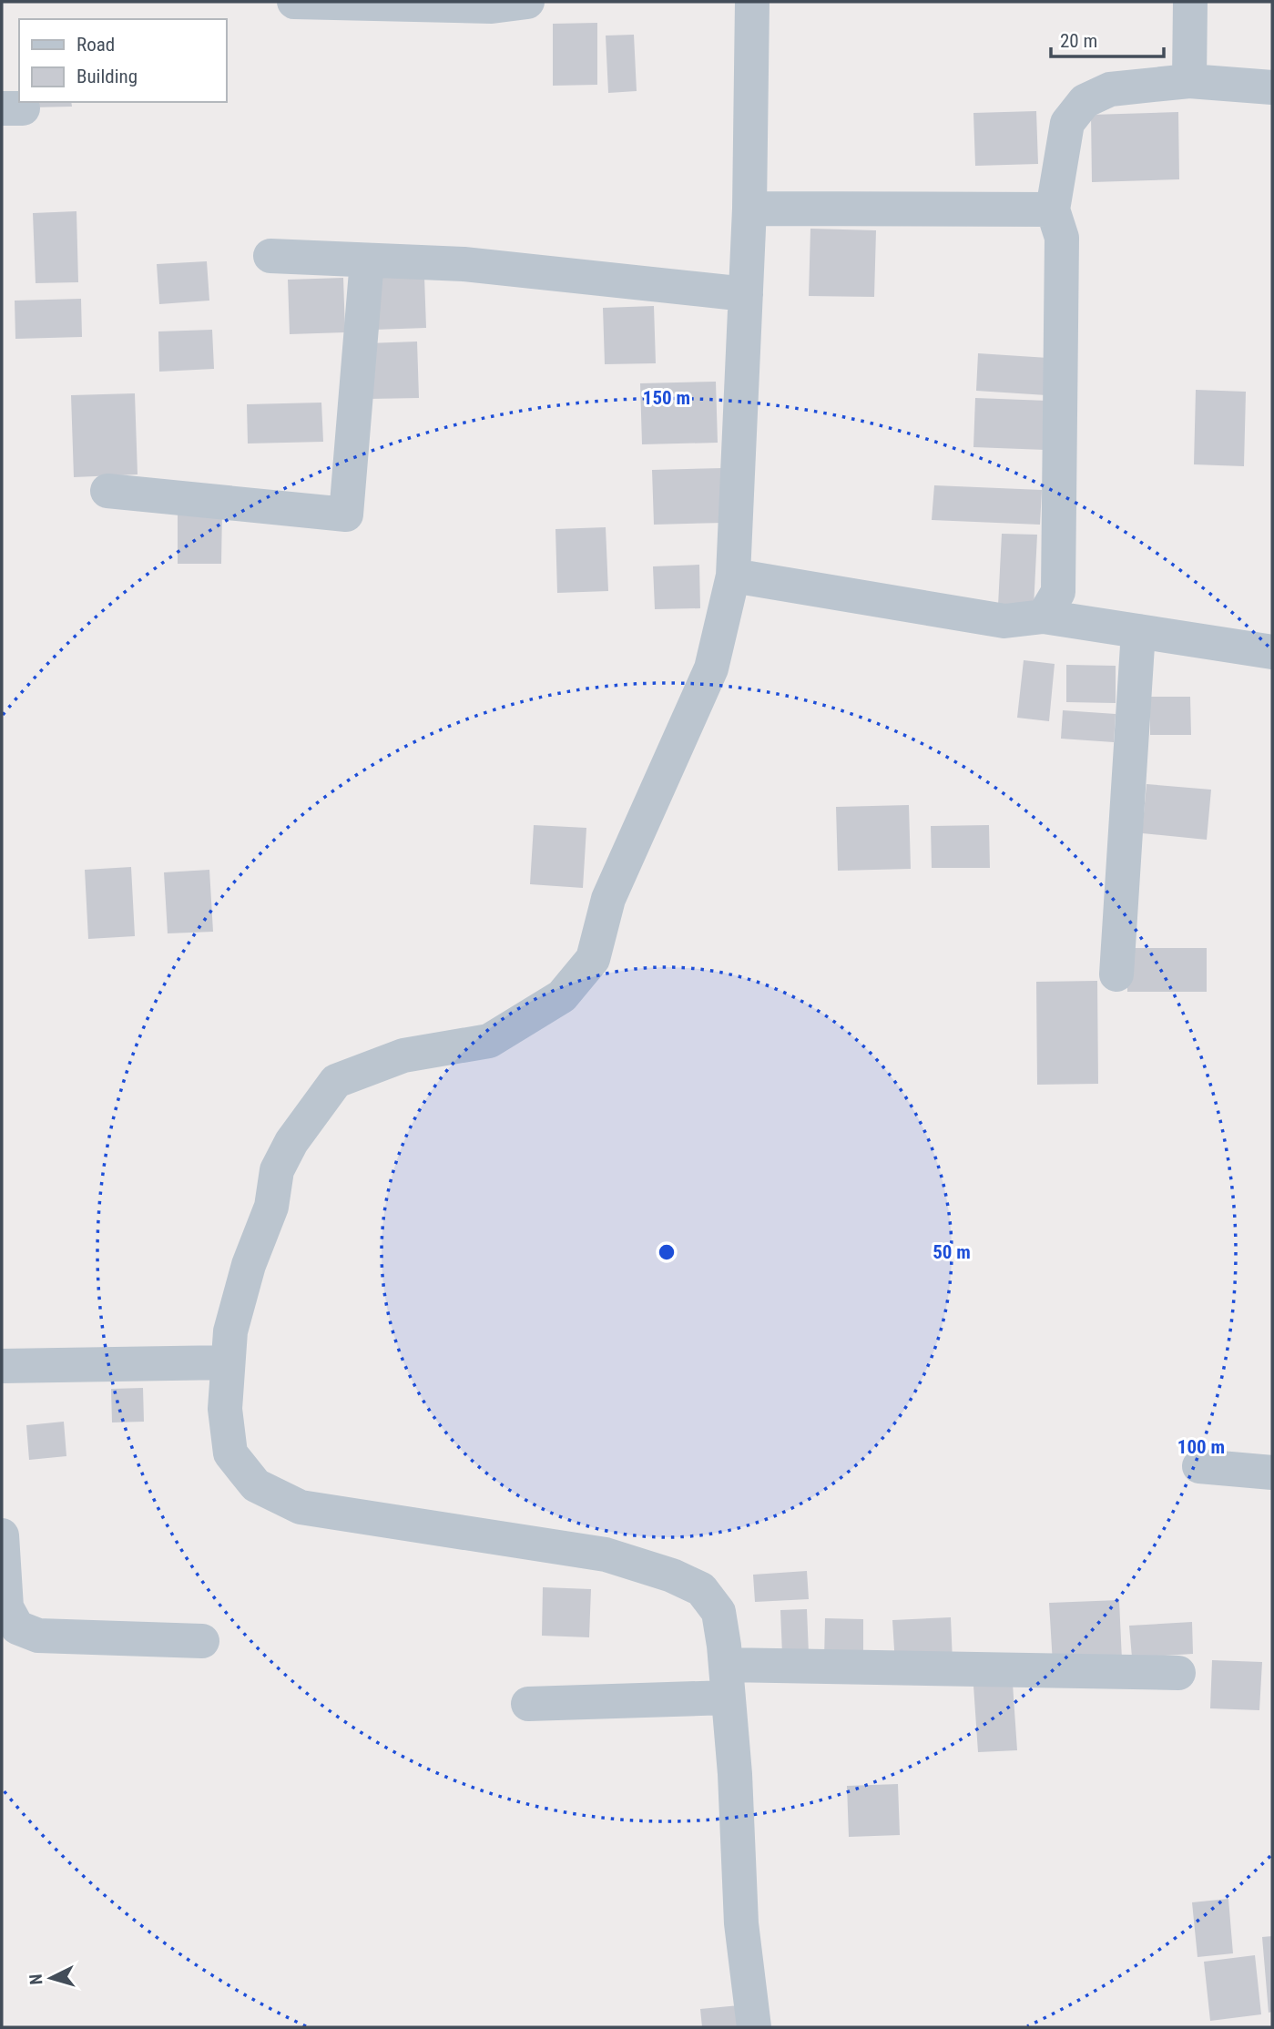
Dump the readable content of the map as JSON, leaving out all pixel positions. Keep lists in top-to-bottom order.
{
  "legend": ["Road", "Building"],
  "scale_bar": "20 m",
  "north": "left",
  "rings": ["150 m", "50 m", "100 m"]
}
